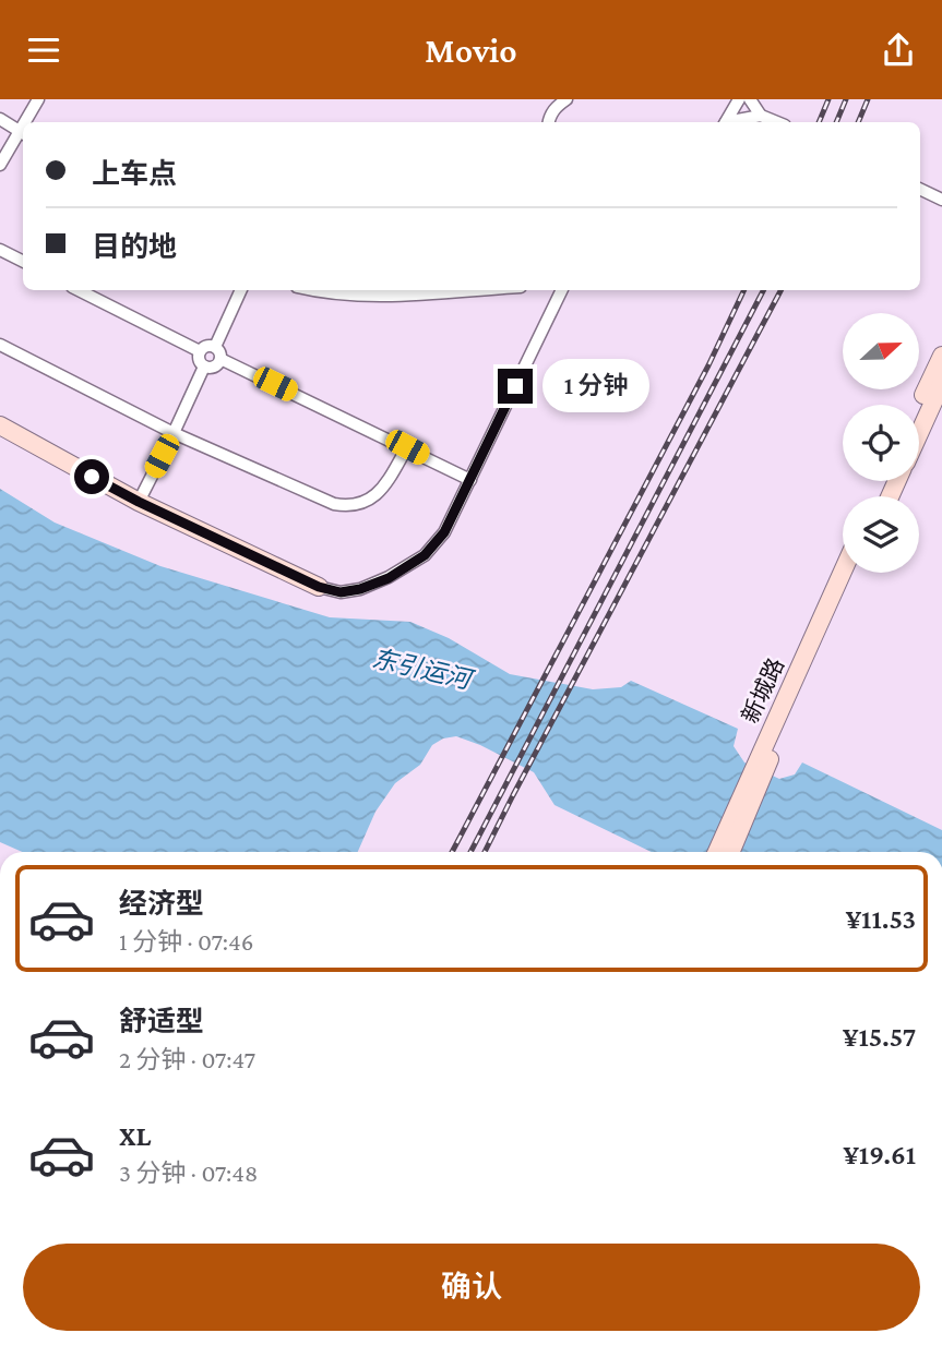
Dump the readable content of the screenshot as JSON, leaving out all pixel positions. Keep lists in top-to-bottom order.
{
  "streets": {
    "street": ["新城路"]
  },
  "water": ["东引运河"],
  "north": "right",
  "page": {
    "header": "Movio",
    "banner": ["上车点", "目的地"],
    "bubble": "1 分钟",
    "list": [
      {
        "name": "经济型",
        "note": "1 分钟 · 07:46",
        "value": "¥11.53"
      },
      {
        "name": "舒适型",
        "note": "2 分钟 · 07:47",
        "value": "¥15.57"
      },
      {
        "name": "XL",
        "note": "3 分钟 · 07:48",
        "value": "¥19.61"
      }
    ],
    "buttons": "确认"
  }
}
